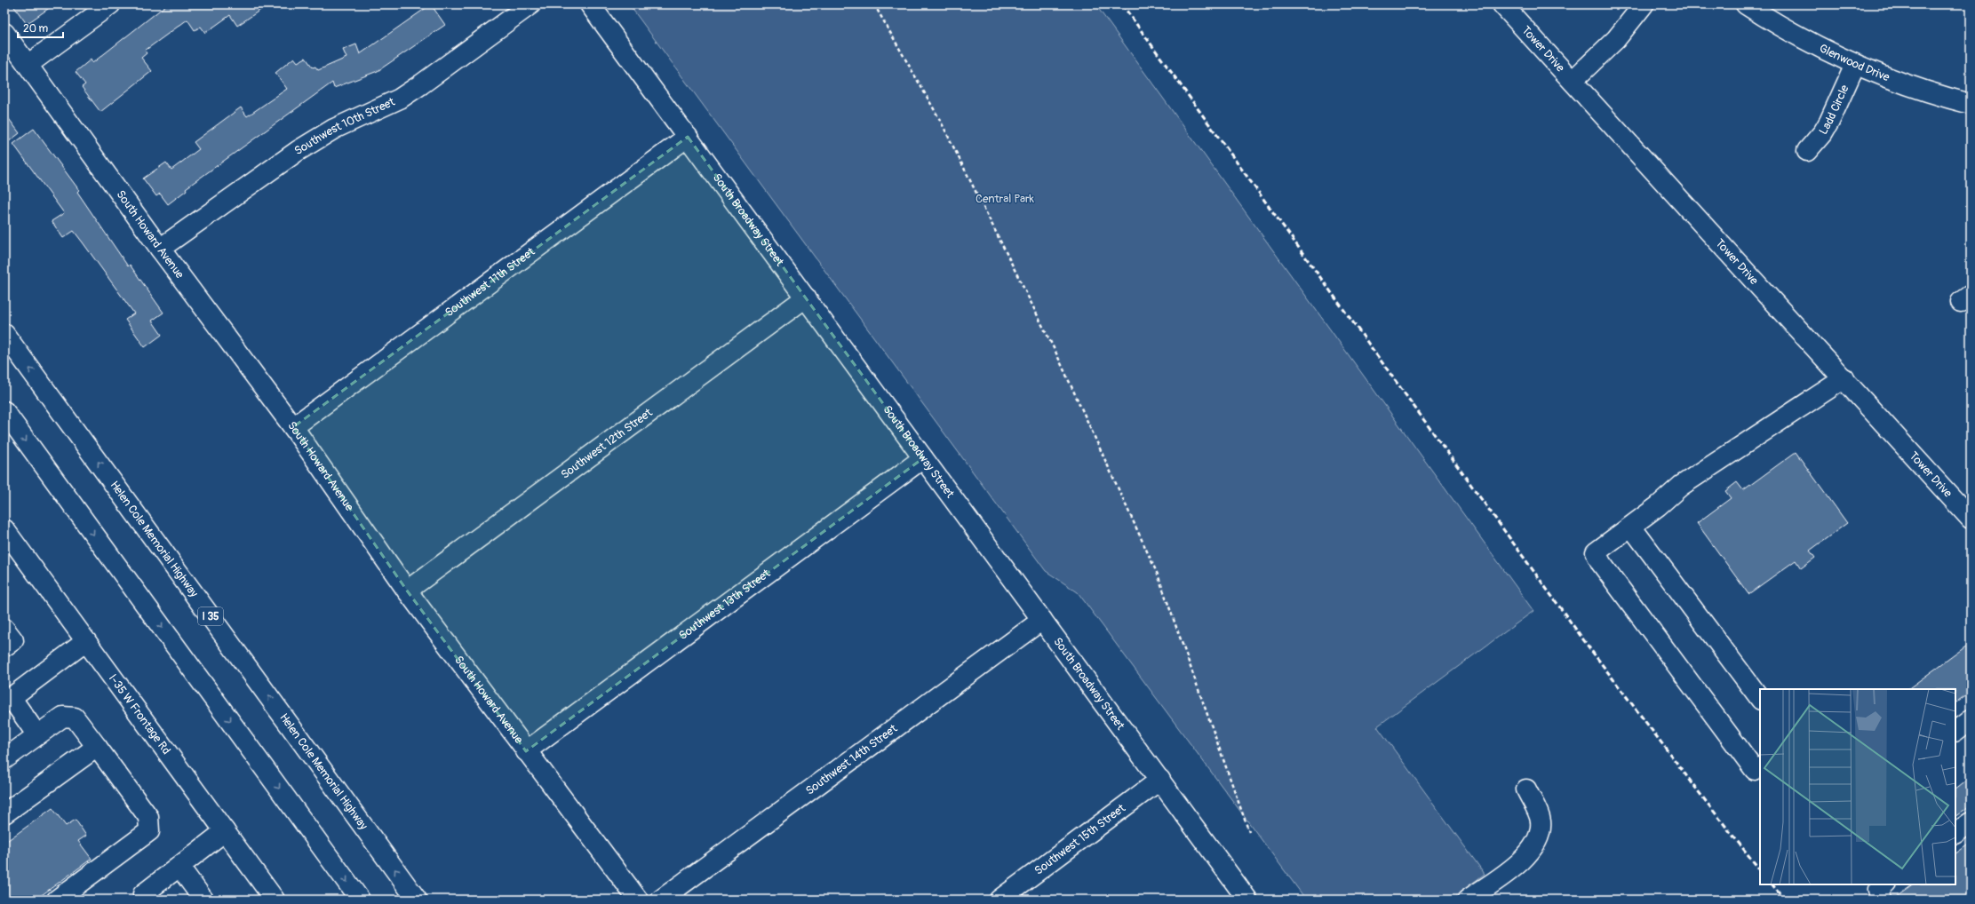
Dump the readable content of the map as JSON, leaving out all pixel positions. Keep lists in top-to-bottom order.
{
  "streets": {
    "main road": [
      "Tower Drive",
      "Glenwood Drive",
      "Ladd Circle",
      "Southwest 10th Street",
      "South Broadway Street",
      "South Howard Avenue",
      "Southwest 11th Street",
      "Southwest 12th Street",
      "Helen Cole Memorial Highway",
      "Southwest 13th Street",
      "I 35",
      "I-35 W Frontage Rd",
      "Southwest 14th Street",
      "Southwest 15th Street"
    ]
  },
  "crossings": [
    ["Glenwood Drive", "Ladd Circle"],
    ["Southwest 10th Street", "South Howard Avenue"],
    ["South Broadway Street", "Southwest 11th Street"],
    ["South Broadway Street", "Southwest 12th Street"],
    ["South Broadway Street", "Southwest 13th Street"],
    ["South Broadway Street", "Southwest 14th Street"],
    ["South Broadway Street", "Southwest 15th Street"],
    ["South Howard Avenue", "Southwest 11th Street"],
    ["South Howard Avenue", "Southwest 12th Street"],
    ["South Howard Avenue", "Southwest 13th Street"]
  ],
  "parks": ["Central Park"],
  "scale_bar": "20 m"
}
